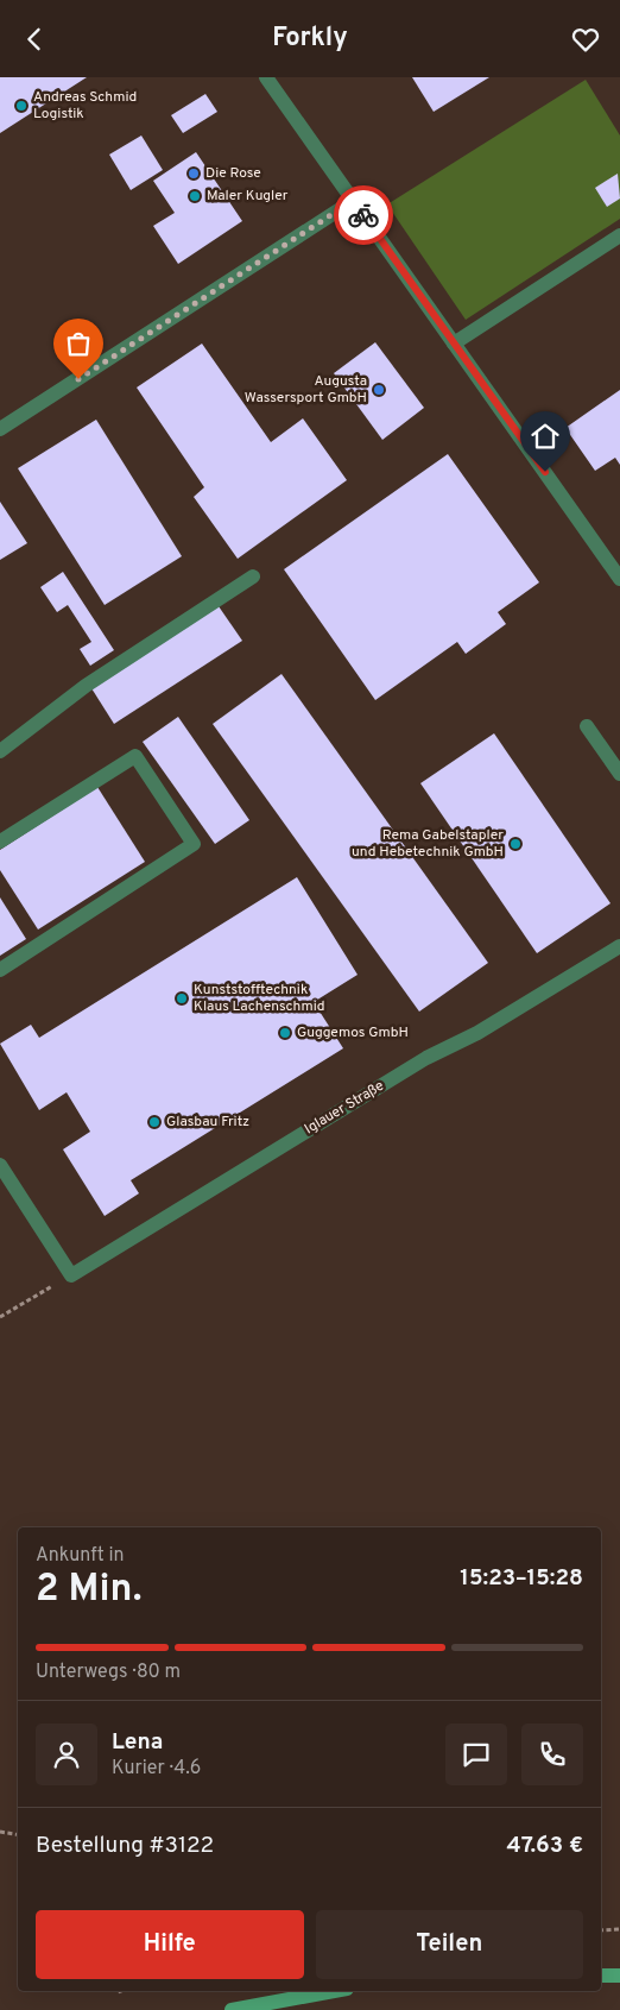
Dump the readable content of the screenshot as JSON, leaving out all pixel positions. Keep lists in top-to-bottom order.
{
  "streets": {
    "street": ["Iglauer Straße"]
  },
  "places": [
    "Andreas Schmid Logistik",
    "Die Rose",
    "Maler Kugler",
    "Augusta Wassersport GmbH",
    "Rema Gabelstapler und Hebetechnik GmbH",
    "Kunststofftechnik Klaus Lachenschmid",
    "Guggemos GmbH",
    "Glasbau Fritz"
  ],
  "page": {
    "header": "Forkly",
    "heading": ["2 Min.", "Ankunft in", "15:23–15:28"],
    "panel": [
      "Lena",
      "Kurier · 4.6",
      "Bestellung #3122",
      "47.63 €"
    ],
    "bar": "Unterwegs · 80 m",
    "buttons": ["Hilfe", "Teilen"]
  }
}
